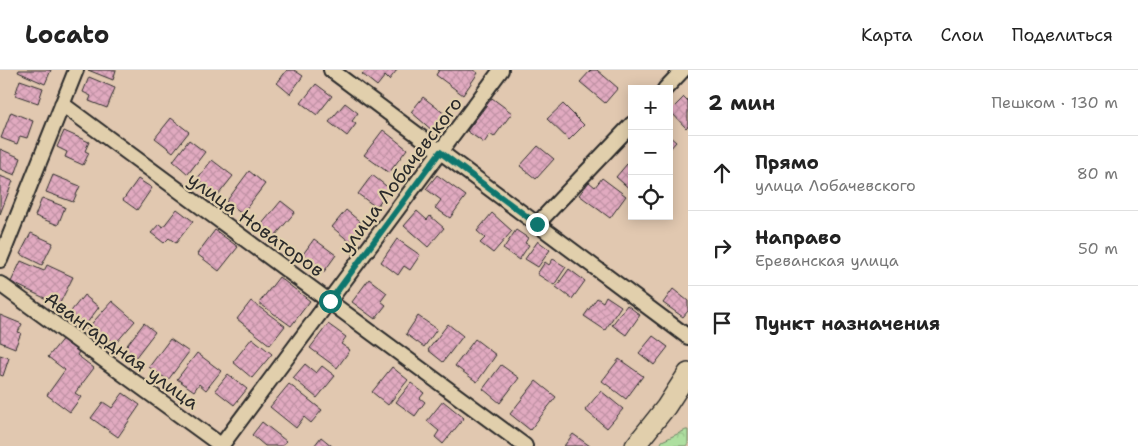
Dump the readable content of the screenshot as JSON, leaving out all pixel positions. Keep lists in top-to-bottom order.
{
  "streets": {
    "street": ["улица Лобачевского", "улица Новаторов", "Авангардная улица"]
  },
  "crossings": [
    ["улица Лобачевского", "улица Новаторов"],
    ["улица Лобачевского", "Авангардная улица"]
  ],
  "page": {
    "header": "Locato",
    "nav": ["Карта", "Слои", "Поделиться"],
    "heading": ["2 мин", "Пешком · 130 m"],
    "map_buttons": ["+", "−"],
    "list": [
      ["Прямо", "улица Лобачевского", "80 m"],
      ["Направо", "Ереванская улица", "50 m"],
      "Пункт назначения"
    ]
  }
}
